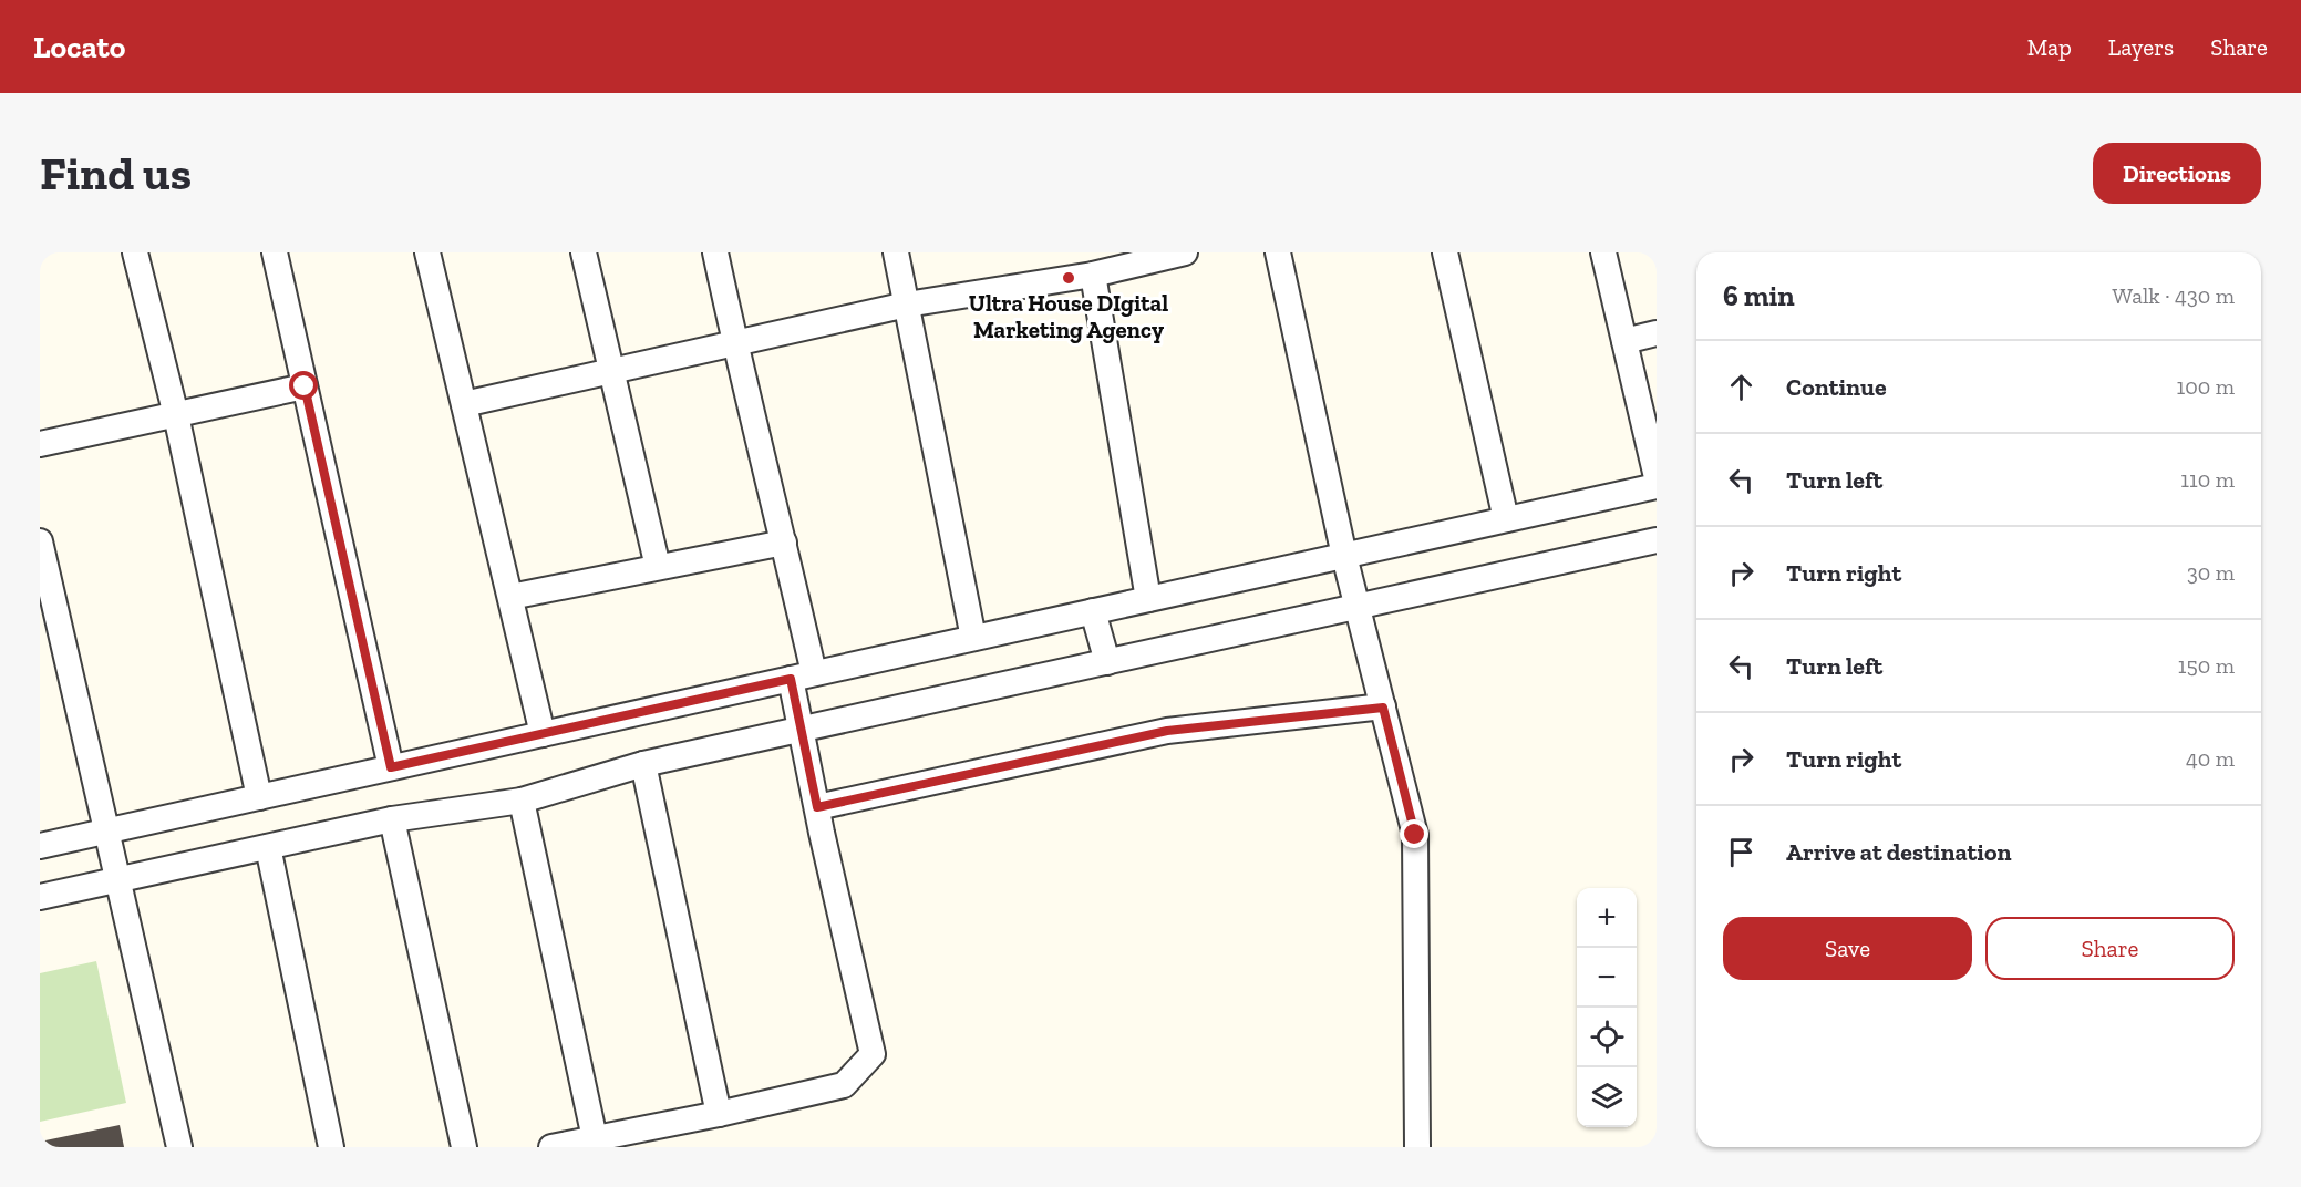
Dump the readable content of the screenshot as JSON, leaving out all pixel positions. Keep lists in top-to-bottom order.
{
  "places": ["Ultra House DIgital Marketing Agency"],
  "page": {
    "header": "Locato",
    "nav": ["Map", "Layers", "Share"],
    "buttons": [
      "Directions",
      ["Save", "Share"]
    ],
    "title": "Find us",
    "heading": ["6 min", "Walk · 430 m"],
    "list": [
      ["Continue", "100 m"],
      ["Turn left", "110 m"],
      ["Turn right", "30 m"],
      ["Turn left", "150 m"],
      ["Turn right", "40 m"],
      "Arrive at destination"
    ],
    "map_buttons": ["+", "−"]
  }
}
